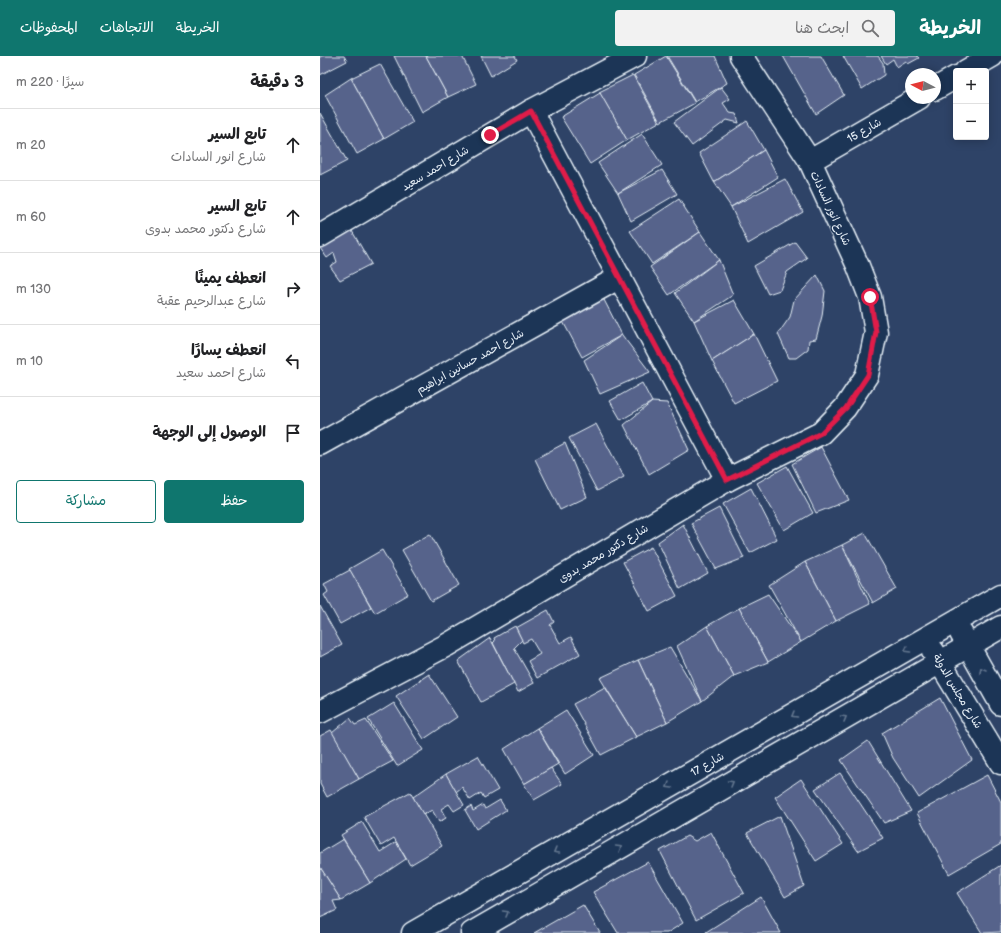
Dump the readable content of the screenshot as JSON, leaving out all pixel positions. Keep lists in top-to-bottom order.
{
  "streets": {
    "street": [
      "شارع 15",
      "شارع احمد سعيد",
      "شارع انور السادات",
      "شارع احمد حسانين ابراهيم",
      "شارع دكتور محمد بدوى",
      "شارع مجلس الدولة",
      "شارع 17"
    ]
  },
  "crossings": [
    ["شارع 15", "شارع انور السادات"],
    ["شارع انور السادات", "شارع دكتور محمد بدوى"],
    ["شارع مجلس الدولة", "شارع 17"]
  ],
  "north": "left",
  "page": {
    "header": "الخريطة",
    "search": "ابحث هنا",
    "nav": ["الخريطة", "الاتجاهات", "المحفوظات"],
    "heading": ["3 دقيقة", "سيرًا · 220 m"],
    "map_buttons": ["+", "−"],
    "list": [
      ["تابع السير", "شارع انور السادات", "20 m"],
      ["تابع السير", "شارع دكتور محمد بدوى", "60 m"],
      ["انعطف يمينًا", "شارع عبدالرحيم عقبة", "130 m"],
      ["انعطف يسارًا", "شارع احمد سعيد", "10 m"],
      "الوصول إلى الوجهة"
    ],
    "buttons": ["حفظ", "مشاركة"]
  }
}
